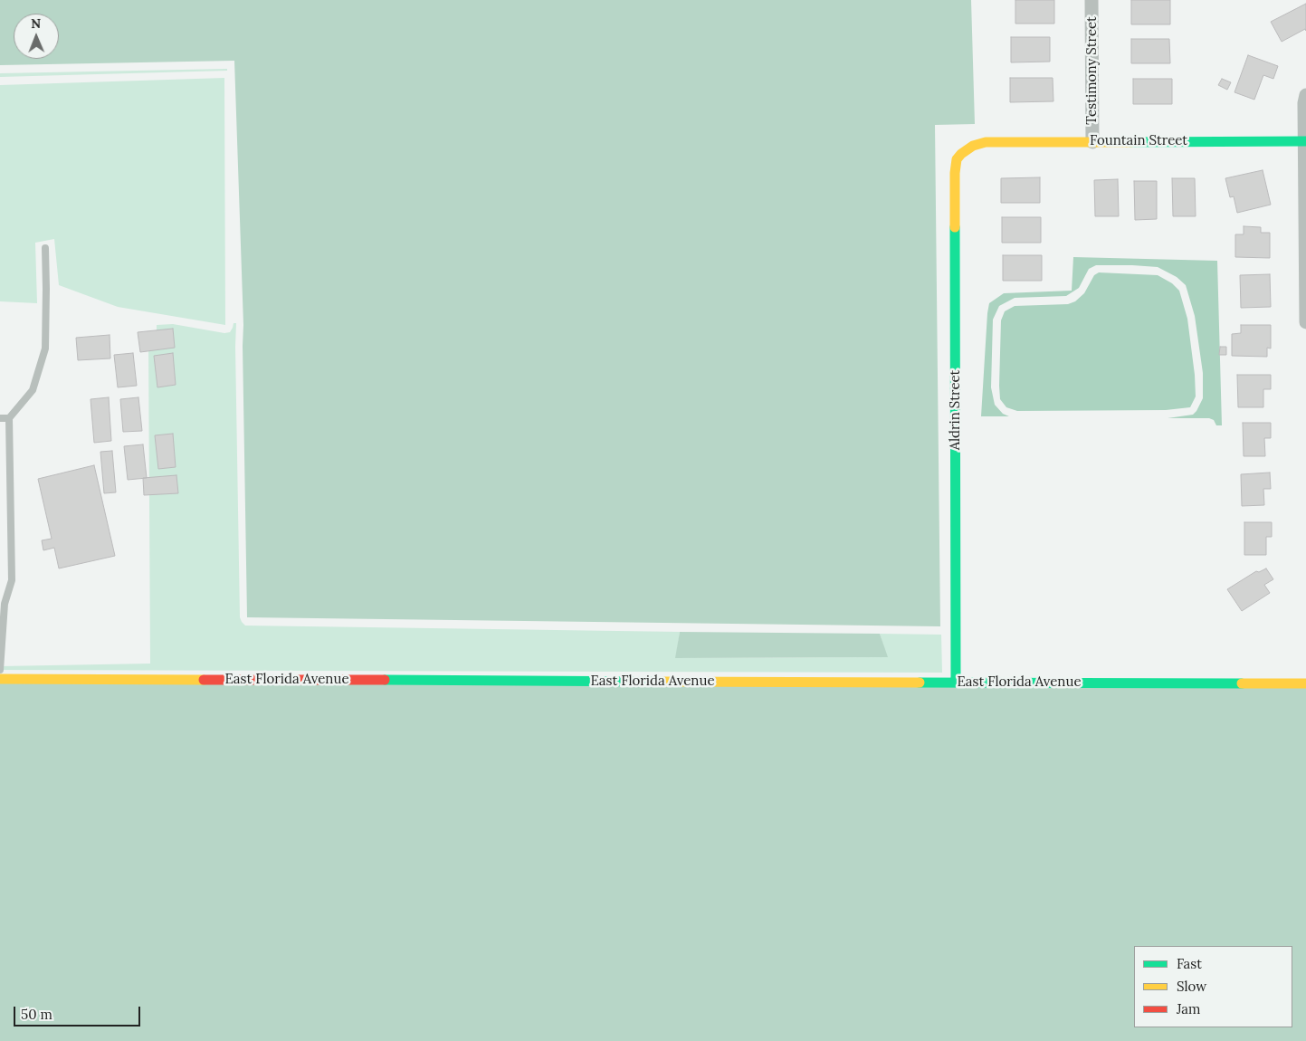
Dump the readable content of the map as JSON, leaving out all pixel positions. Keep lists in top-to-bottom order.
{
  "streets": {
    "street": [
      "Testimony Street",
      "Fountain Street",
      "Aldrin Street",
      "East Florida Avenue"
    ]
  },
  "crossings": [
    ["Testimony Street", "Fountain Street"],
    ["Fountain Street", "Aldrin Street"],
    ["Aldrin Street", "East Florida Avenue"]
  ],
  "legend": ["Fast", "Slow", "Jam"],
  "scale_bar": "50 m",
  "north": "top"
}
